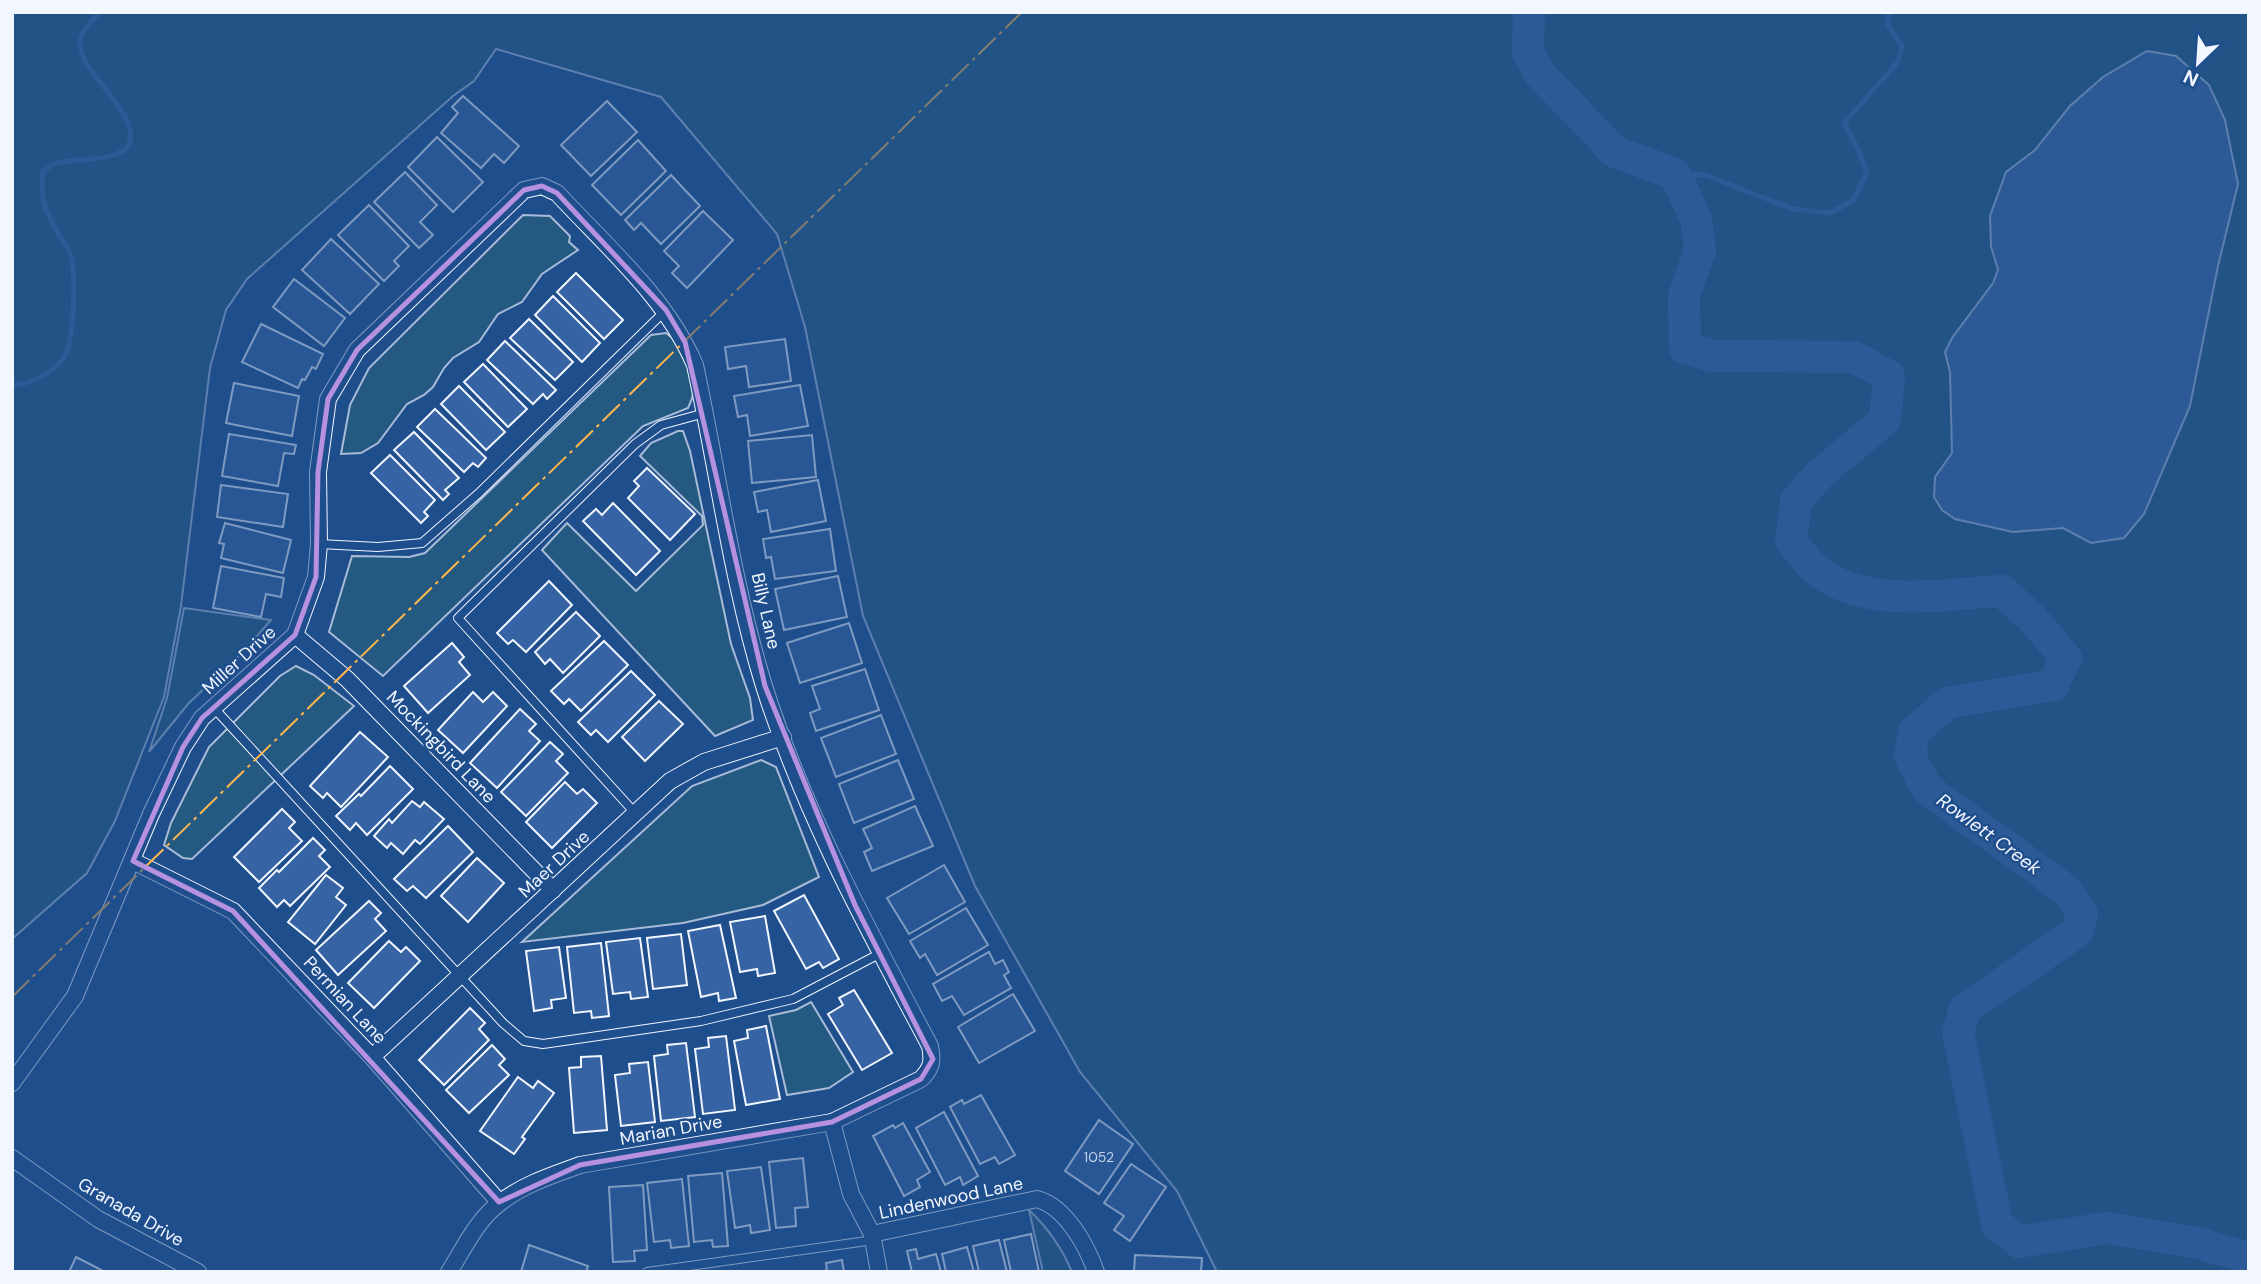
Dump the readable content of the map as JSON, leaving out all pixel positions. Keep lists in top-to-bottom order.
{
  "streets": {
    "street": [
      "Billy Lane",
      "Miller Drive",
      "Mockingbird Lane",
      "Maer Drive",
      "Permian Lane",
      "Marian Drive",
      "Lindenwood Lane",
      "Granada Drive"
    ]
  },
  "crossings": [
    ["Billy Lane", "Miller Drive"],
    ["Billy Lane", "Maer Drive"],
    ["Billy Lane", "Marian Drive"],
    ["Miller Drive", "Mockingbird Lane"],
    ["Miller Drive", "Permian Lane"],
    ["Mockingbird Lane", "Maer Drive"],
    ["Maer Drive", "Permian Lane"],
    ["Permian Lane", "Marian Drive"]
  ],
  "water": ["Rowlett Creek"],
  "house_numbers": ["1052"],
  "north": "bottom left"
}
